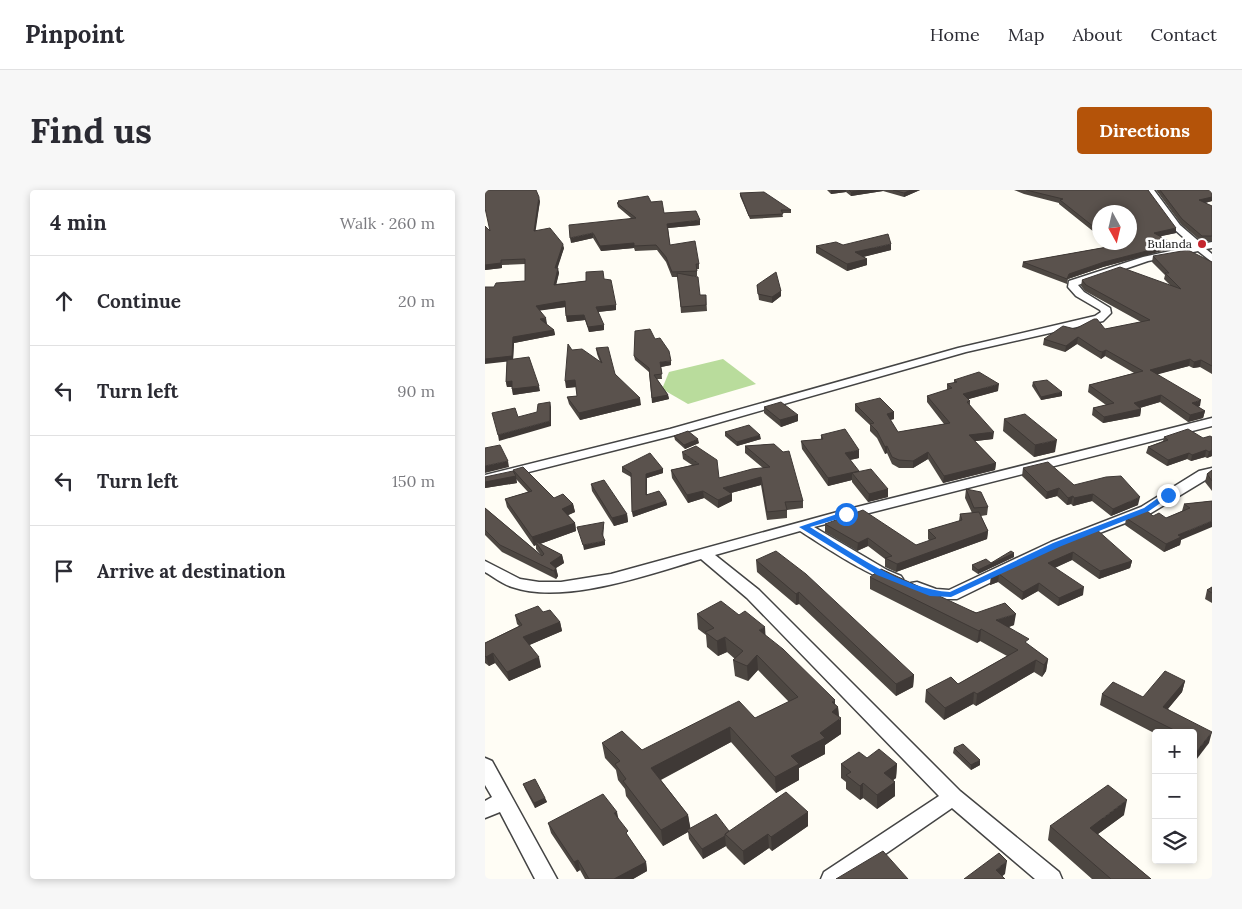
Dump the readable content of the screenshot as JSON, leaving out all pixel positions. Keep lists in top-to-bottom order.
{
  "places": ["Bulanda"],
  "north": "bottom",
  "page": {
    "header": "Pinpoint",
    "nav": [
      "Home",
      "Map",
      "About",
      "Contact"
    ],
    "buttons": "Directions",
    "title": "Find us",
    "heading": ["4 min", "Walk · 260 m"],
    "list": [
      ["Continue", "20 m"],
      ["Turn left", "90 m"],
      ["Turn left", "150 m"],
      "Arrive at destination"
    ],
    "map_buttons": ["+", "−"]
  }
}
